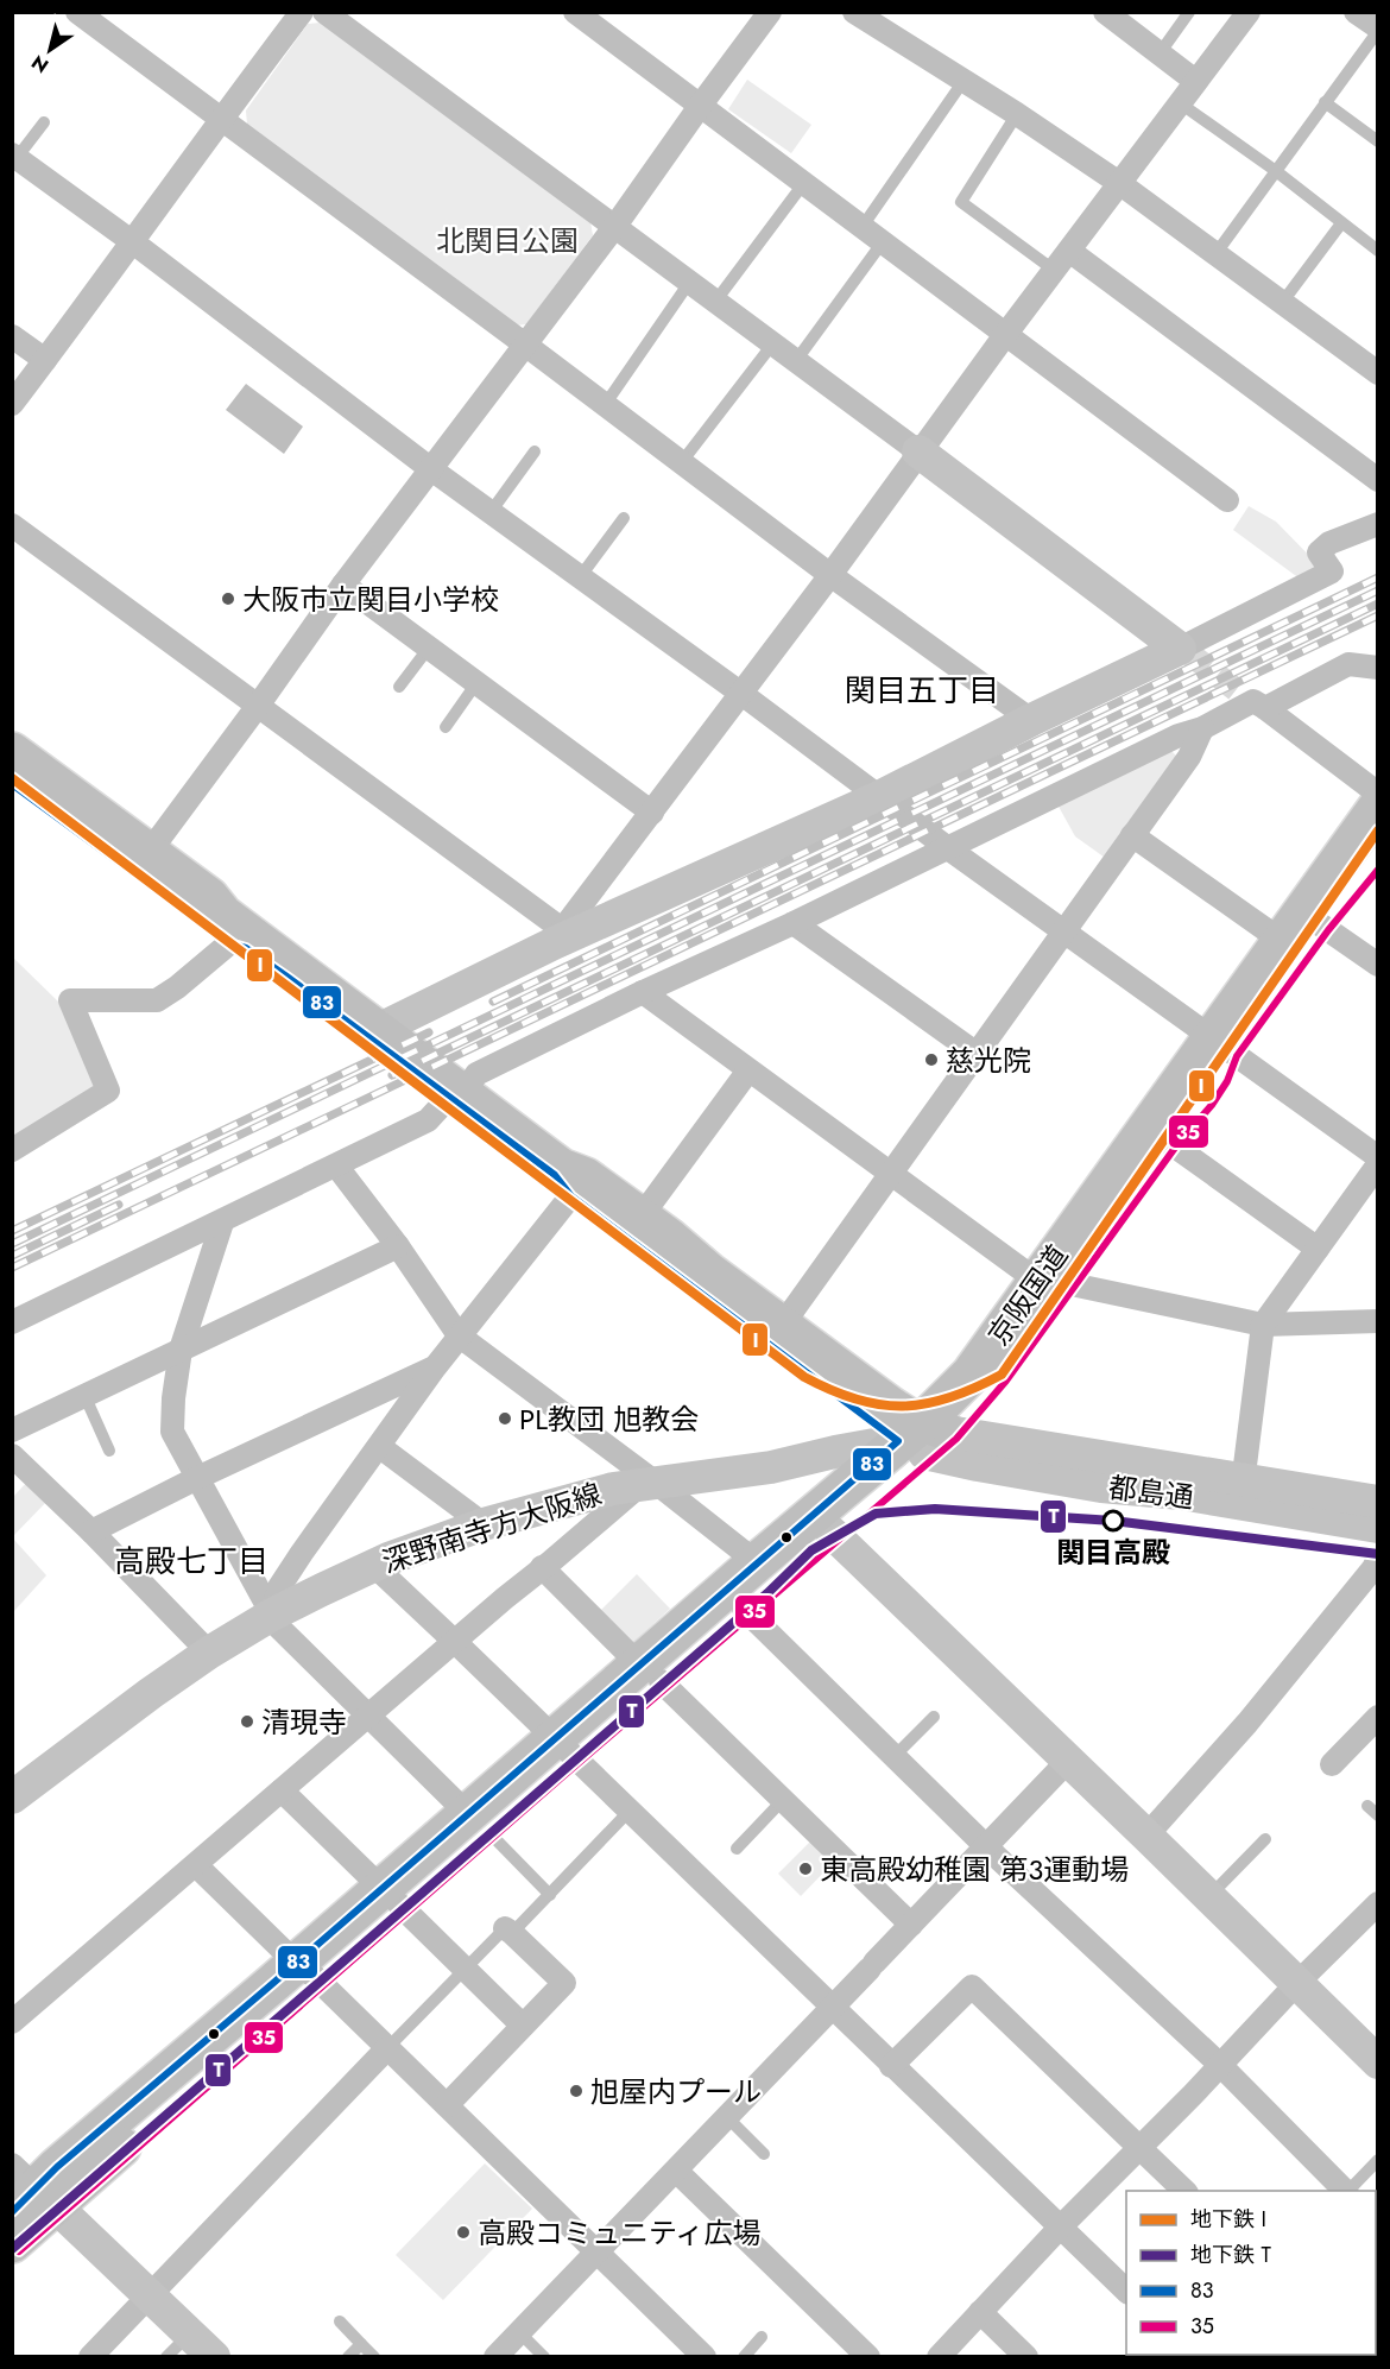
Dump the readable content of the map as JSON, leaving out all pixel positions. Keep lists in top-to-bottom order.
{
  "streets": {
    "highway": ["京阪国道"],
    "street": ["都島通", "深野南寺方大阪線"]
  },
  "crossings": [
    ["京阪国道", "都島通"],
    ["京阪国道", "深野南寺方大阪線"],
    ["都島通", "深野南寺方大阪線"]
  ],
  "districts": ["関目五丁目", "高殿七丁目"],
  "parks": ["北関目公園"],
  "places": [
    "大阪市立関目小学校",
    "慈光院",
    "PL教団 旭教会",
    "関目高殿",
    "清現寺",
    "東高殿幼稚園 第3運動場",
    "旭屋内プール",
    "高殿コミュニティ広場"
  ],
  "lines": [
    "metro line I",
    "transit line 83",
    "transit line 35",
    "metro line T"
  ],
  "legend": [
    "地下鉄 I",
    "地下鉄 T",
    "83",
    "35"
  ],
  "north": "bottom left"
}
